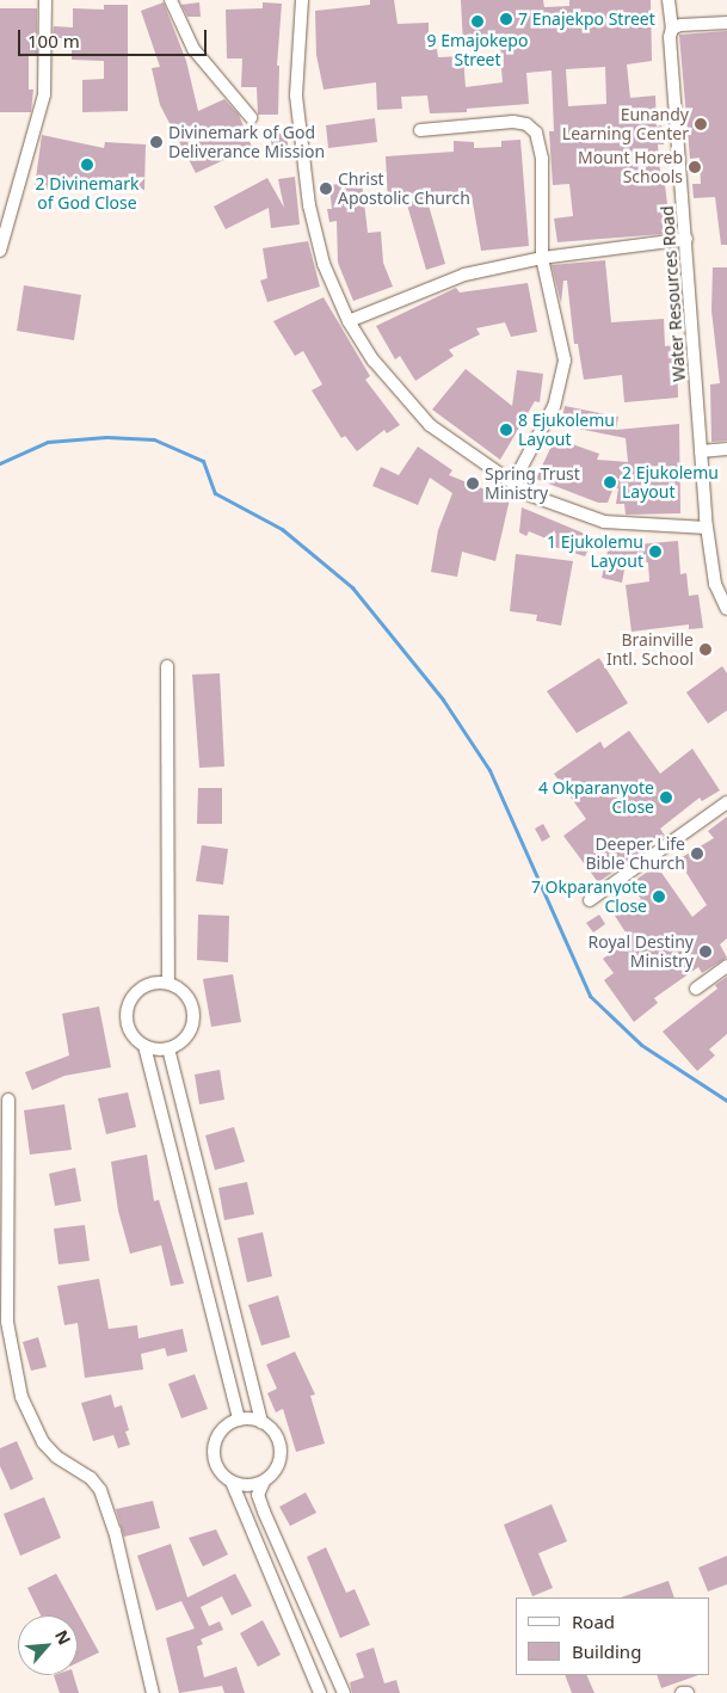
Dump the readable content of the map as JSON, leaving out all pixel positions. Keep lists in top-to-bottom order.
{
  "streets": {
    "street": ["Water Resources Road"]
  },
  "places": [
    "7 Enajekpo Street",
    "9 Emajokepo Street",
    "Eunandy Learning Center",
    "Divinemark of God Deliverance Mission",
    "2 Divinemark of God Close",
    "Mount Horeb Schools",
    "Christ Apostolic Church",
    "8 Ejukolemu Layout",
    "2 Ejukolemu Layout",
    "Spring Trust Ministry",
    "1 Ejukolemu Layout",
    "Brainville Intl. School",
    "4 Okparanyote Close",
    "Deeper Life Bible Church",
    "7 Okparanyote Close",
    "Royal Destiny Ministry"
  ],
  "legend": ["Road", "Building"],
  "scale_bar": "100 m",
  "north": "top right"
}
